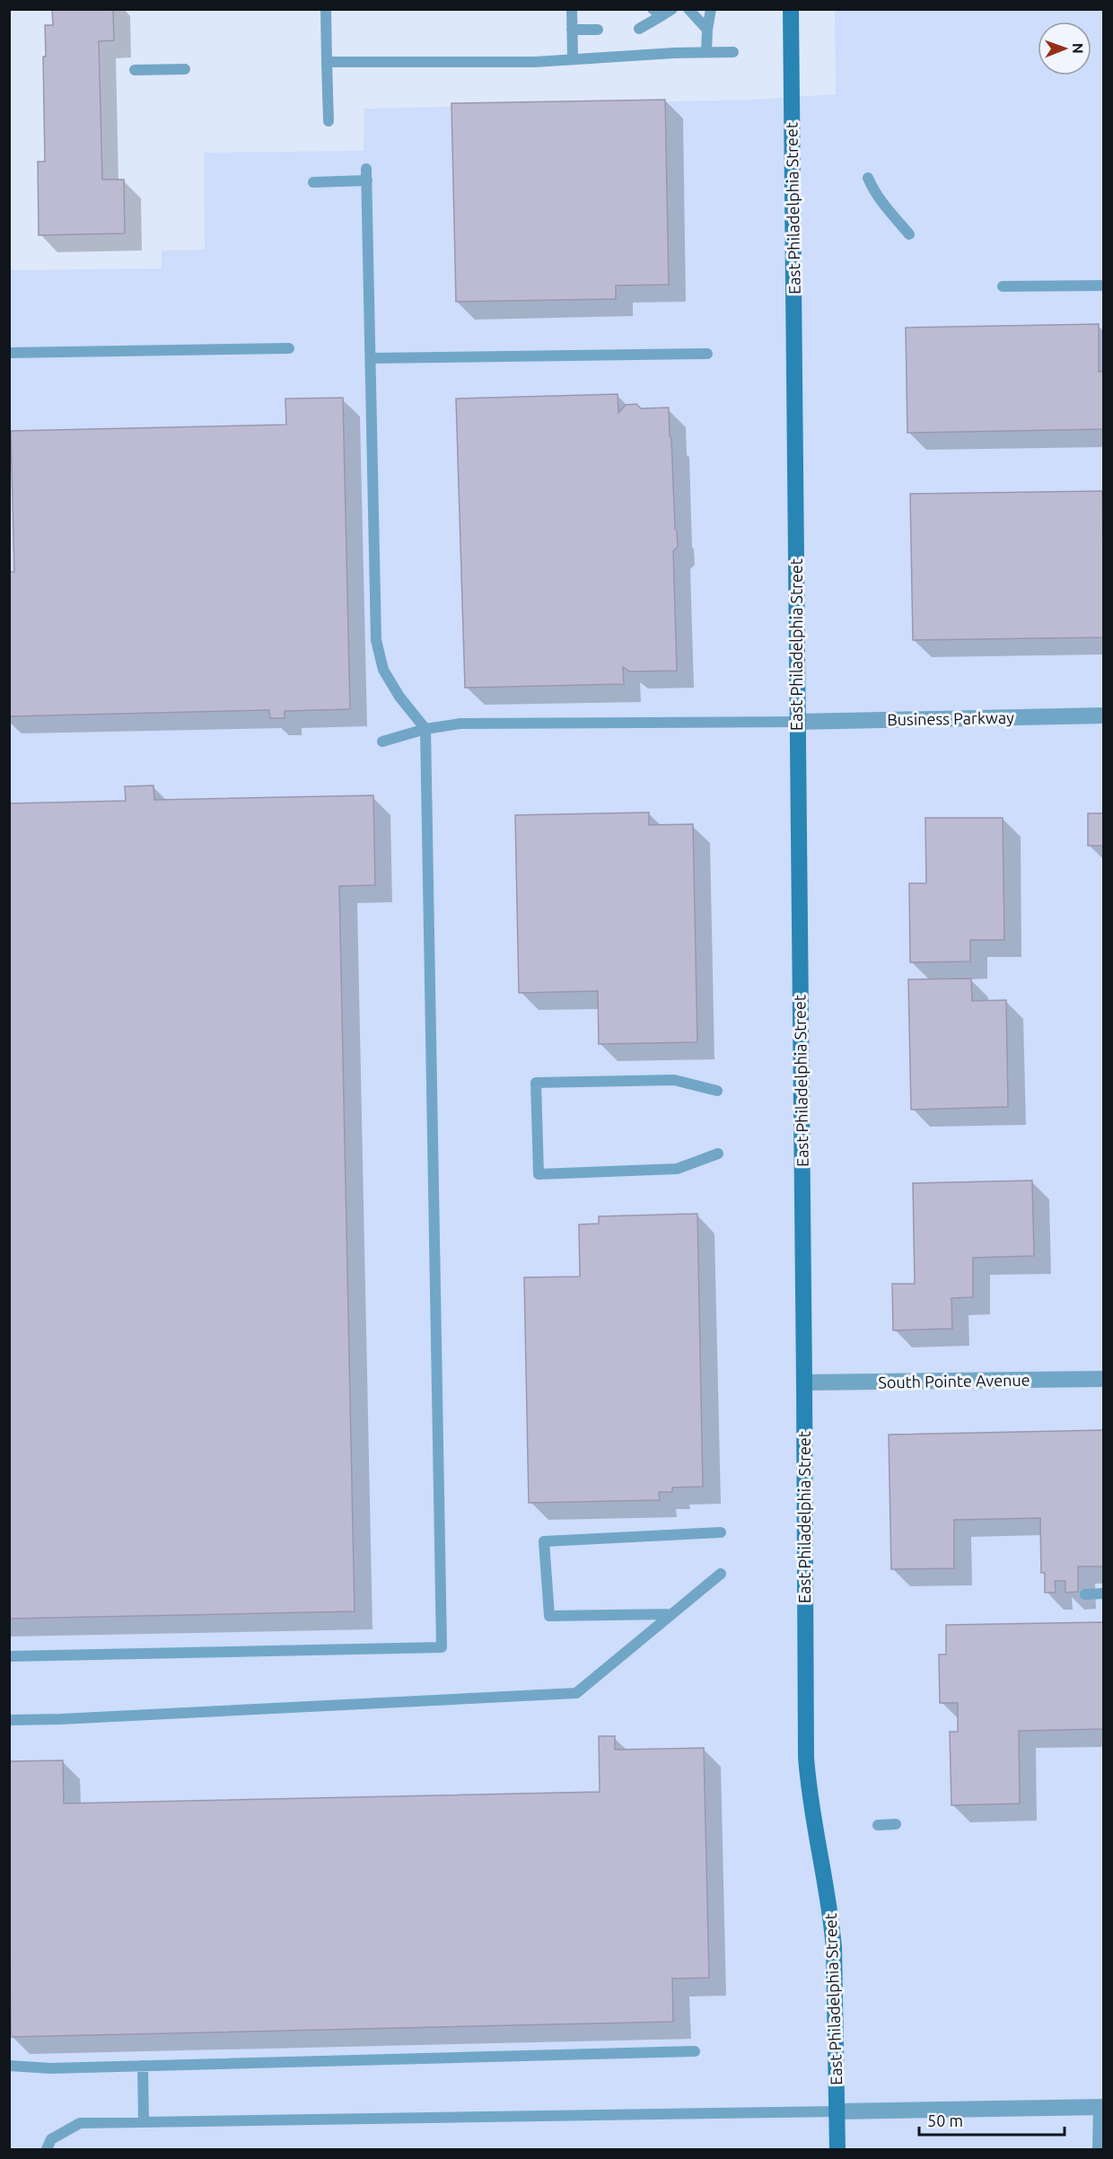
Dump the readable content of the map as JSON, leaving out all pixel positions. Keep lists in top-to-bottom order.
{
  "streets": {
    "street": ["East Philadelphia Street", "Business Parkway", "South Pointe Avenue"]
  },
  "crossings": [
    ["East Philadelphia Street", "Business Parkway"],
    ["East Philadelphia Street", "South Pointe Avenue"]
  ],
  "scale_bar": "50 m",
  "north": "right"
}
